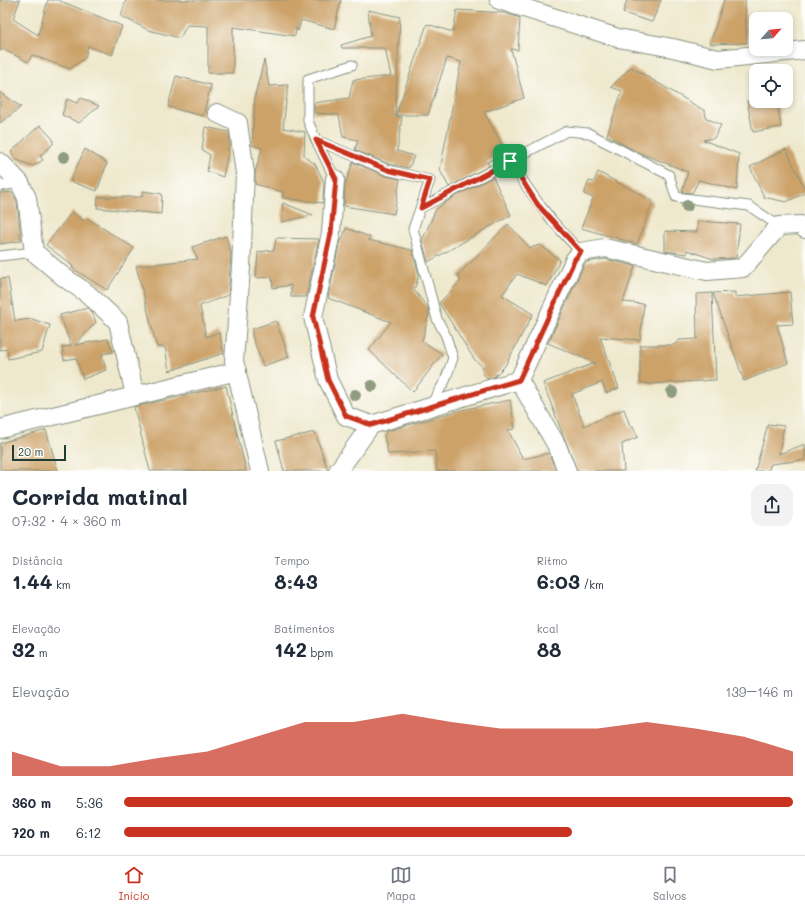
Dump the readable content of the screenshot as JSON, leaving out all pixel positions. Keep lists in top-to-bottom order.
{
  "scale_bar": "20 m",
  "north": "top right",
  "page": {
    "scale": "20 m",
    "heading": ["Corrida matinal", "07:32 · 4 × 360 m"],
    "stats": [
      ["Distância", "1.44 km"],
      ["Tempo", "8:43"],
      ["Ritmo", "6:03 /km"],
      ["Elevação", "32 m"],
      ["Batimentos", "142 bpm"],
      ["kcal", "88"]
    ],
    "chart": ["Elevação", "139–146 m"],
    "list": [
      {
        "name": "360 m",
        "note": "5:36"
      },
      {
        "name": "720 m",
        "note": "6:12"
      }
    ],
    "tabs": ["Início", "Mapa", "Salvos"]
  }
}
